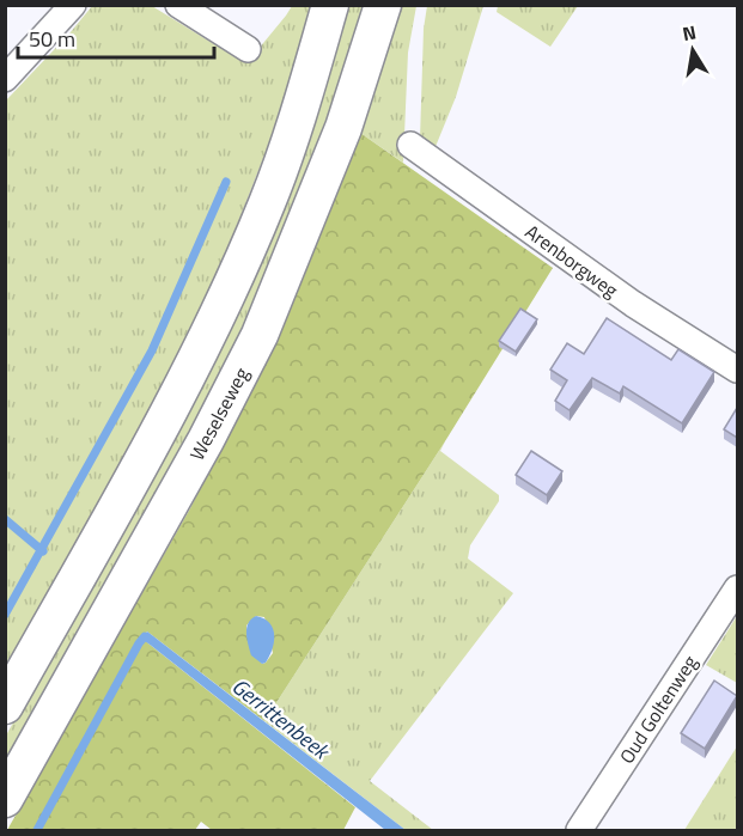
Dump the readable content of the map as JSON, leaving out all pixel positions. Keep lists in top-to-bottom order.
{
  "streets": {
    "main road": ["Weselseweg"],
    "street": ["Arenborgweg", "Oud Goltenweg"]
  },
  "water": ["Gerrittenbeek"],
  "scale_bar": "50 m",
  "north": "top"
}
